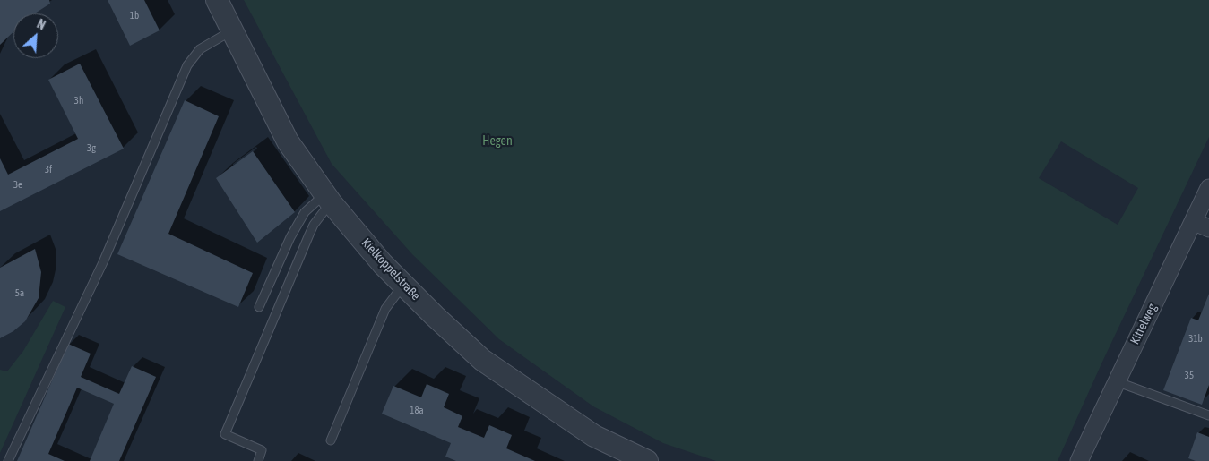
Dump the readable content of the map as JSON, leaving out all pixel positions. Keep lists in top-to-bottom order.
{
  "streets": {
    "street": ["Kielkoppelstraße", "Kittelweg"]
  },
  "parks": ["Hegen"],
  "house_numbers": [
    "1b",
    "3h",
    "3g",
    "3f",
    "3e",
    "5a",
    "31b",
    "35",
    "18a"
  ],
  "north": "top right"
}
